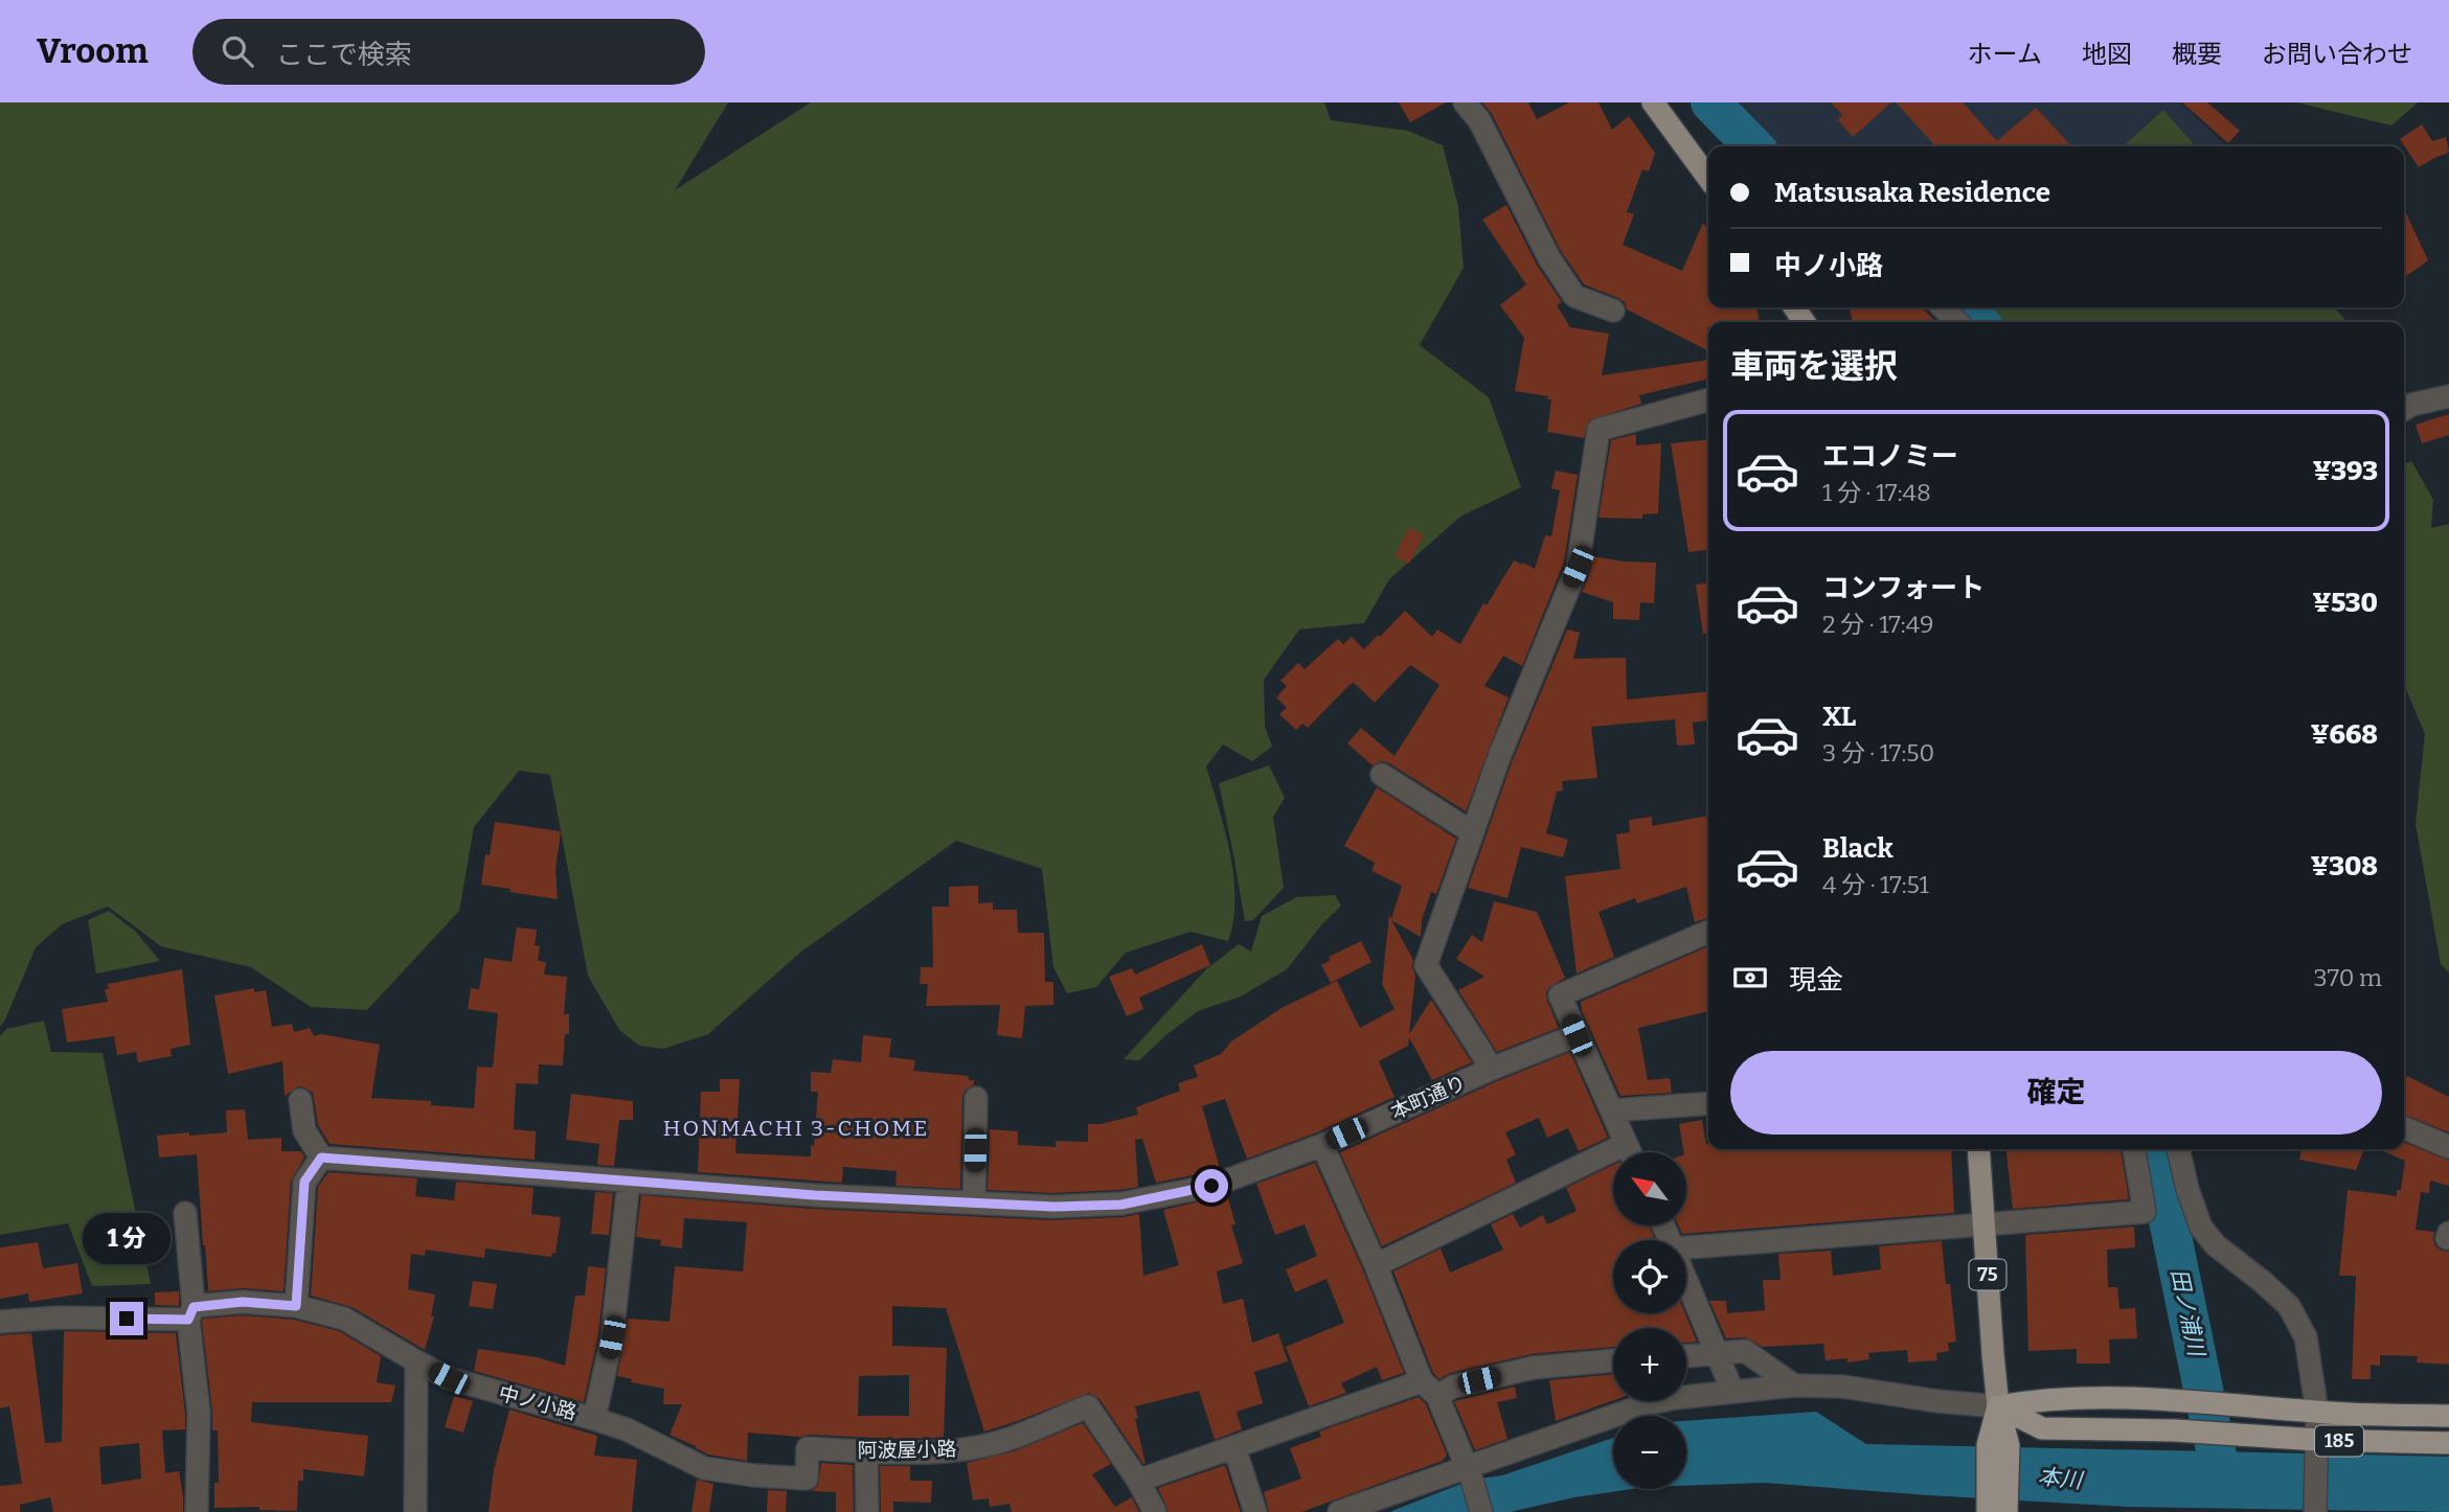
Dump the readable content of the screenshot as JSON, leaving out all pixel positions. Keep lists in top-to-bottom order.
{
  "streets": {
    "highway": ["185"],
    "main road": ["75"],
    "street": ["本町通り", "中ノ小路", "阿波屋小路"]
  },
  "crossings": [
    ["75", "185"],
    ["中ノ小路", "阿波屋小路"]
  ],
  "districts": ["HONMACHI 3-CHOME"],
  "water": ["田ノ浦川", "本川"],
  "north": "top left",
  "page": {
    "header": "Vroom",
    "search": "ここで検索",
    "nav": [
      "ホーム",
      "地図",
      "概要",
      "お問い合わせ"
    ],
    "banner": ["Matsusaka Residence", "中ノ小路"],
    "heading": "車両を選択",
    "list": [
      {
        "name": "エコノミー",
        "note": "1 分 · 17:48",
        "value": "¥393"
      },
      {
        "name": "コンフォート",
        "note": "2 分 · 17:49",
        "value": "¥530"
      },
      {
        "name": "XL",
        "note": "3 分 · 17:50",
        "value": "¥668"
      },
      {
        "name": "Black",
        "note": "4 分 · 17:51",
        "value": "¥308"
      }
    ],
    "pay": ["現金", "370 m"],
    "buttons": "確定",
    "map_buttons": ["+", "−"],
    "bubble": "1 分"
  }
}
